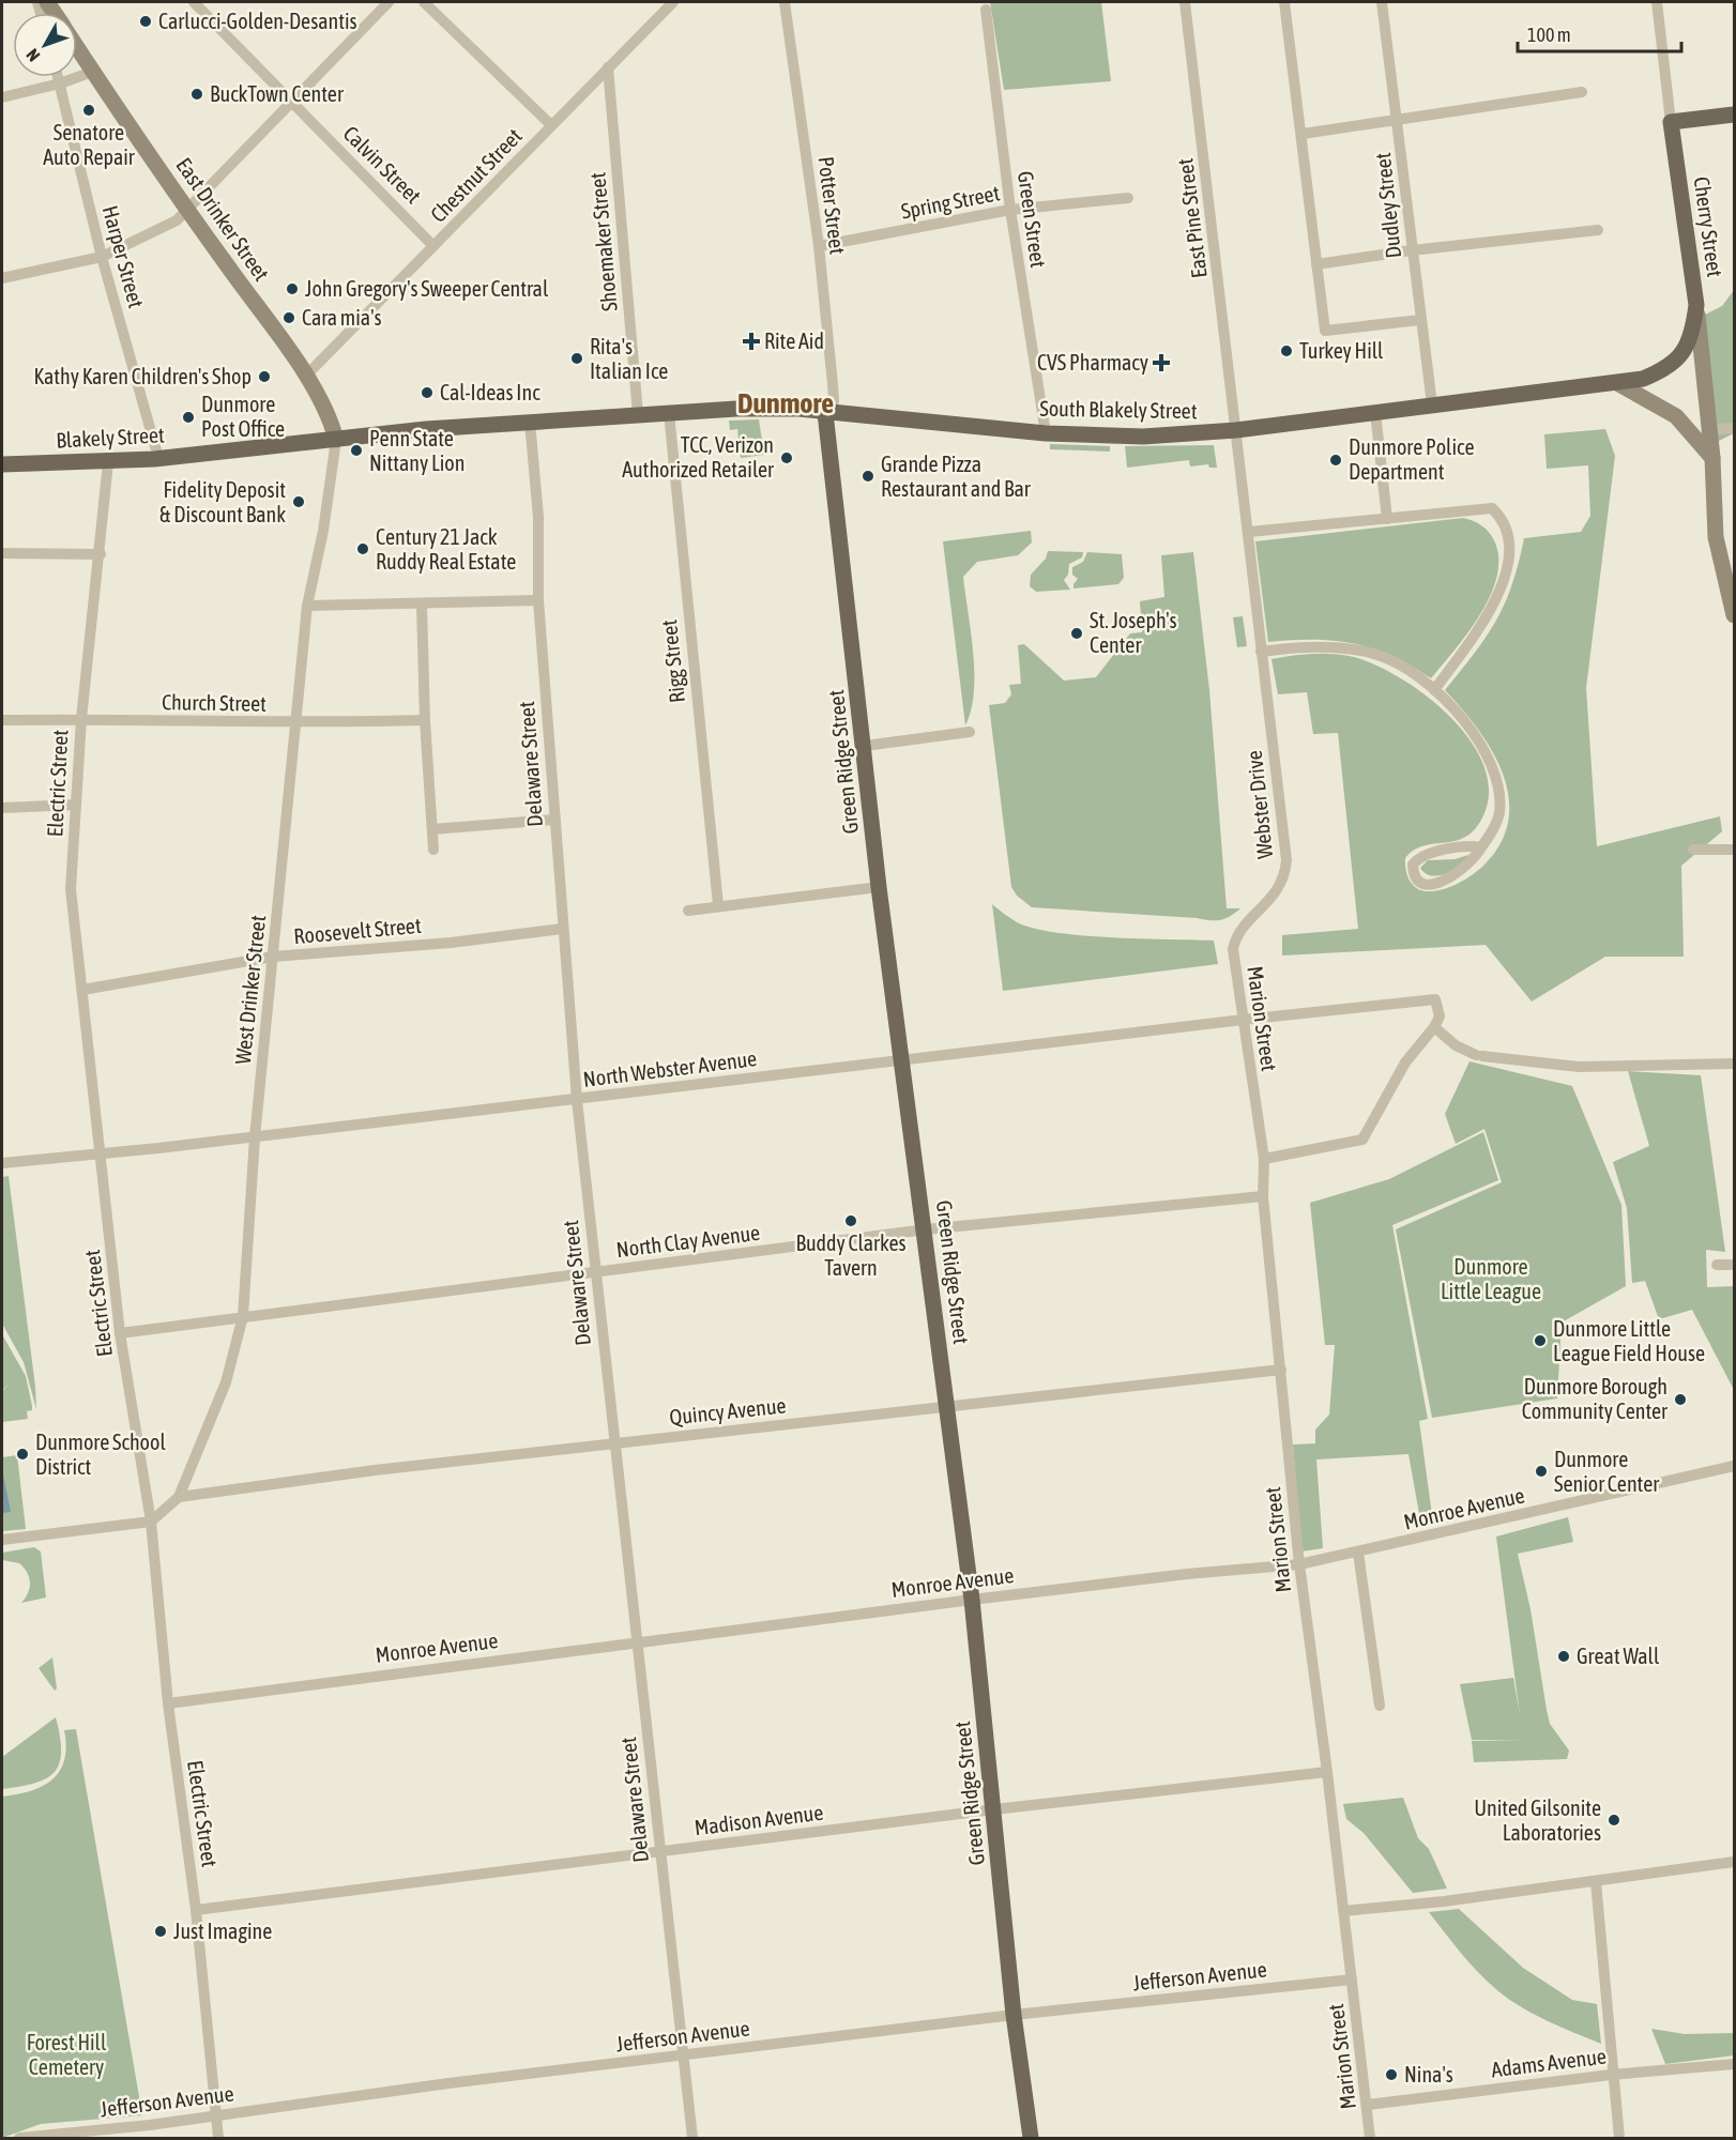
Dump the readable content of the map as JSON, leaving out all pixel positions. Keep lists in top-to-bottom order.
{
  "streets": {
    "main road": [
      "East Drinker Street",
      "Cherry Street",
      "South Blakely Street",
      "Blakely Street",
      "Green Ridge Street"
    ],
    "street": [
      "Calvin Street",
      "Chestnut Street",
      "Spring Street",
      "Potter Street",
      "Dudley Street",
      "East Pine Street",
      "Green Street",
      "Shoemaker Street",
      "Harper Street",
      "Rigg Street",
      "Church Street",
      "Delaware Street",
      "Electric Street",
      "Webster Drive",
      "Roosevelt Street",
      "West Drinker Street",
      "Marion Street",
      "North Webster Avenue",
      "North Clay Avenue",
      "Quincy Avenue",
      "Monroe Avenue",
      "Madison Avenue",
      "Jefferson Avenue",
      "Adams Avenue"
    ]
  },
  "crossings": [
    ["Calvin Street", "Chestnut Street"],
    ["Chestnut Street", "East Drinker Street"],
    ["Chestnut Street", "Shoemaker Street"],
    ["Spring Street", "Potter Street"],
    ["Spring Street", "Green Street"],
    ["Potter Street", "South Blakely Street"],
    ["Potter Street", "Green Ridge Street"],
    ["Dudley Street", "South Blakely Street"],
    ["East Pine Street", "South Blakely Street"],
    ["East Pine Street", "Webster Drive"],
    ["East Drinker Street", "South Blakely Street"],
    ["East Drinker Street", "Blakely Street"],
    ["East Drinker Street", "West Drinker Street"],
    ["Green Street", "South Blakely Street"],
    ["Cherry Street", "South Blakely Street"],
    ["Shoemaker Street", "South Blakely Street"],
    ["Harper Street", "Blakely Street"],
    ["South Blakely Street", "Blakely Street"],
    ["South Blakely Street", "Rigg Street"],
    ["South Blakely Street", "Green Ridge Street"],
    ["South Blakely Street", "Delaware Street"],
    ["South Blakely Street", "West Drinker Street"],
    ["Blakely Street", "Electric Street"],
    ["Blakely Street", "West Drinker Street"],
    ["Church Street", "Electric Street"],
    ["Church Street", "West Drinker Street"],
    ["Green Ridge Street", "North Webster Avenue"],
    ["Green Ridge Street", "North Clay Avenue"],
    ["Green Ridge Street", "Quincy Avenue"],
    ["Green Ridge Street", "Monroe Avenue"],
    ["Green Ridge Street", "Madison Avenue"],
    ["Green Ridge Street", "Jefferson Avenue"],
    ["Delaware Street", "Roosevelt Street"],
    ["Delaware Street", "North Webster Avenue"],
    ["Delaware Street", "North Clay Avenue"],
    ["Delaware Street", "Quincy Avenue"],
    ["Delaware Street", "Monroe Avenue"],
    ["Delaware Street", "Madison Avenue"],
    ["Delaware Street", "Jefferson Avenue"],
    ["Electric Street", "Roosevelt Street"],
    ["Electric Street", "West Drinker Street"],
    ["Electric Street", "North Webster Avenue"],
    ["Electric Street", "North Clay Avenue"],
    ["Electric Street", "Monroe Avenue"],
    ["Electric Street", "Madison Avenue"],
    ["Electric Street", "Jefferson Avenue"],
    ["Webster Drive", "Marion Street"],
    ["Roosevelt Street", "West Drinker Street"],
    ["West Drinker Street", "North Webster Avenue"],
    ["West Drinker Street", "North Clay Avenue"],
    ["West Drinker Street", "Quincy Avenue"],
    ["Marion Street", "North Webster Avenue"],
    ["Marion Street", "North Clay Avenue"],
    ["Marion Street", "Quincy Avenue"],
    ["Marion Street", "Monroe Avenue"],
    ["Marion Street", "Madison Avenue"],
    ["Marion Street", "Jefferson Avenue"],
    ["Marion Street", "Adams Avenue"]
  ],
  "districts": ["Dunmore"],
  "parks": ["Dunmore Little League", "Forest Hill Cemetery"],
  "places": {
    "other": [
      "Carlucci-Golden-Desantis",
      "BuckTown Center",
      "Senatore Auto Repair",
      "John Gregory's Sweeper Central",
      "Cara mia's",
      "Turkey Hill",
      "Rita's Italian Ice",
      "Kathy Karen Children's Shop",
      "Cal-Ideas Inc",
      "Dunmore Post Office",
      "Penn State Nittany Lion",
      "TCC, Verizon Authorized Retailer",
      "Dunmore Police Department",
      "Grande Pizza Restaurant and Bar",
      "Fidelity Deposit & Discount Bank",
      "Century 21 Jack Ruddy Real Estate",
      "St. Joseph's Center",
      "Buddy Clarkes Tavern",
      "Dunmore Little League Field House",
      "Dunmore Borough Community Center",
      "Dunmore School District",
      "Dunmore Senior Center",
      "Great Wall",
      "United Gilsonite Laboratories",
      "Just Imagine",
      "Nina's"
    ],
    "health": ["Rite Aid", "CVS Pharmacy"]
  },
  "scale_bar": "100 m",
  "north": "bottom left"
}
